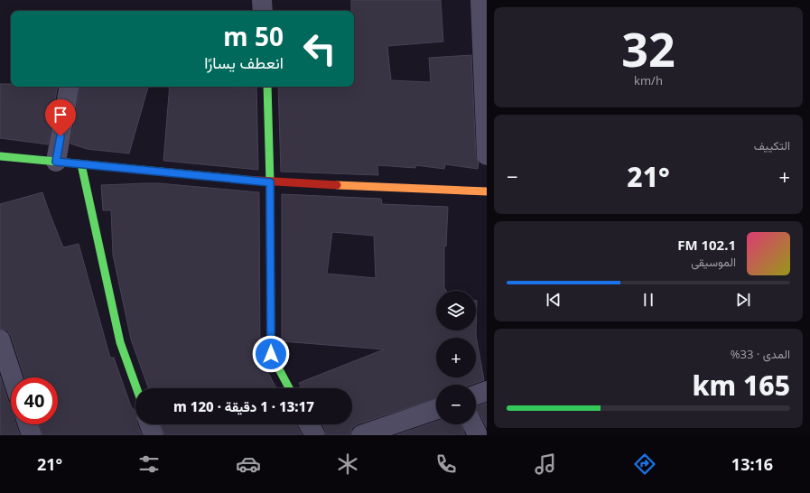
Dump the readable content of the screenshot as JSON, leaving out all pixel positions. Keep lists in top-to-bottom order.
{
  "page": {
    "tile": [
      ["32", "km/h"],
      "التكييف",
      ["المدى · 33%", "165 km"]
    ],
    "turn": ["50 m", "انعطف يسارًا"],
    "heat": ["−", "21°", "+"],
    "song": ["102.1 FM", "الموسيقى"],
    "map_buttons": ["+", "−"],
    "limit": "40",
    "trip": "13:17 · 1 دقيقة · 120 m",
    "tabs": ["13:16", "21°"]
  }
}
